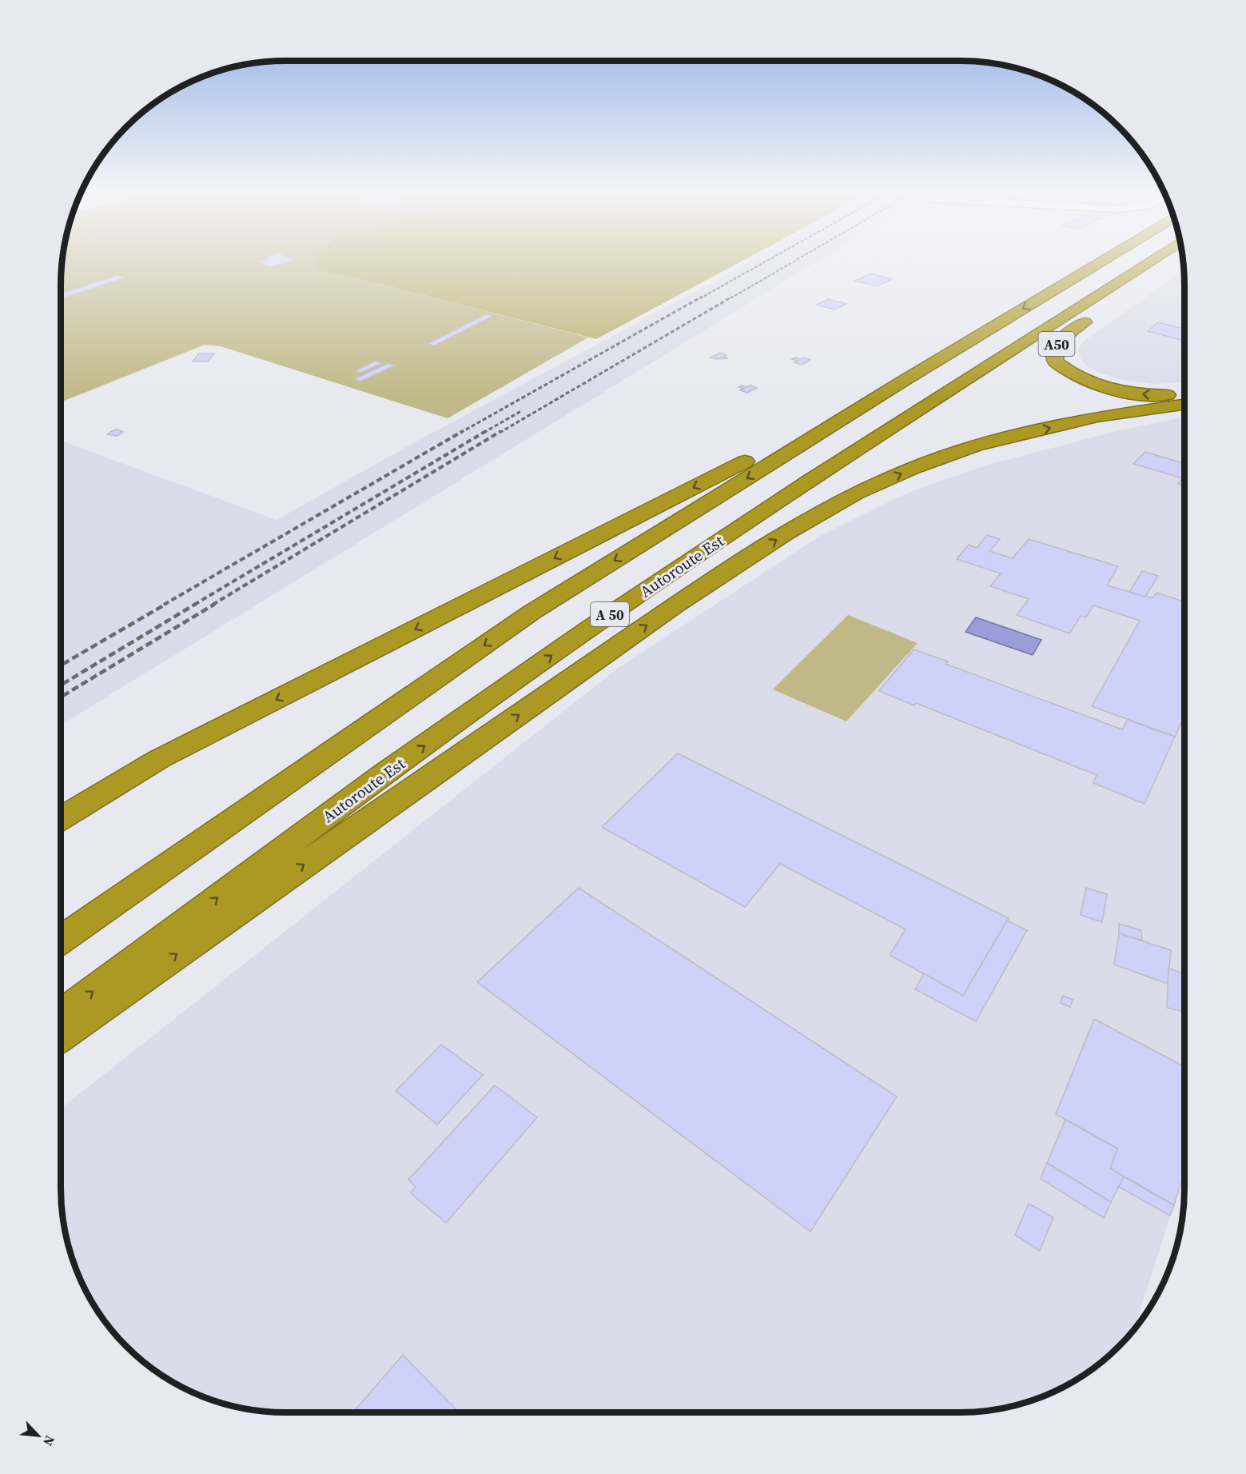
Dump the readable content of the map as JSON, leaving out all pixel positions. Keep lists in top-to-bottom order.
{
  "streets": {
    "highway": ["A50", "Autoroute Est", "A 50"]
  },
  "north": "bottom right"
}
